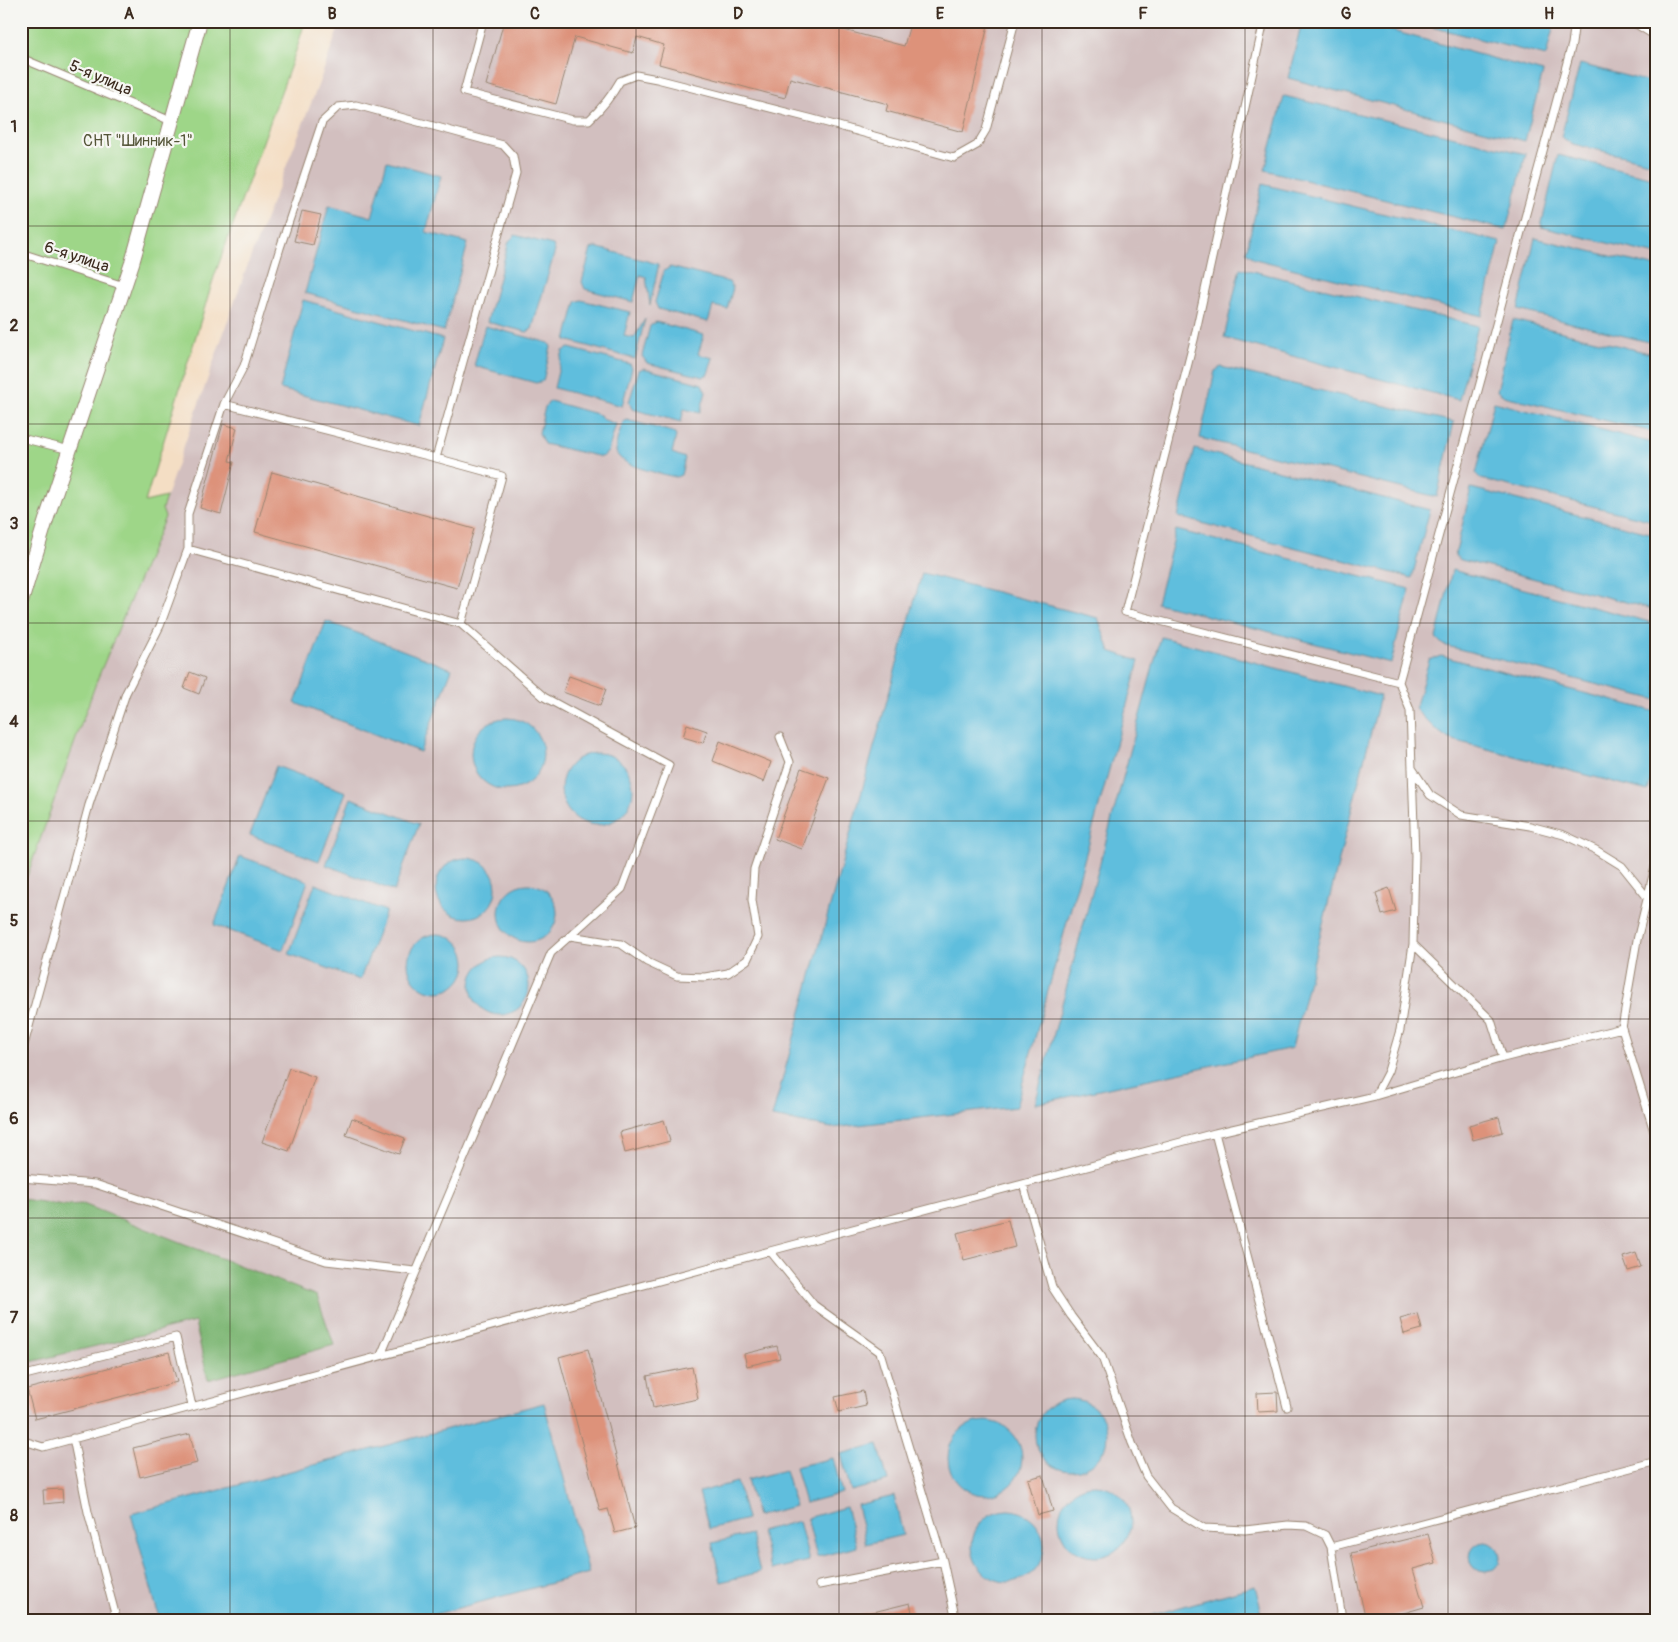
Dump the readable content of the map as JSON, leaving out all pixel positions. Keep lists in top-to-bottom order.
{
  "streets": {
    "lane": ["5-я улица", "6-я улица"]
  },
  "parks": ["СНТ \"Шинник-1\""],
  "grid": {
    "columns": [
      "A",
      "B",
      "C",
      "D",
      "E",
      "F",
      "G",
      "H"
    ],
    "rows": [
      "1",
      "2",
      "3",
      "4",
      "5",
      "6",
      "7",
      "8"
    ]
  }
}
